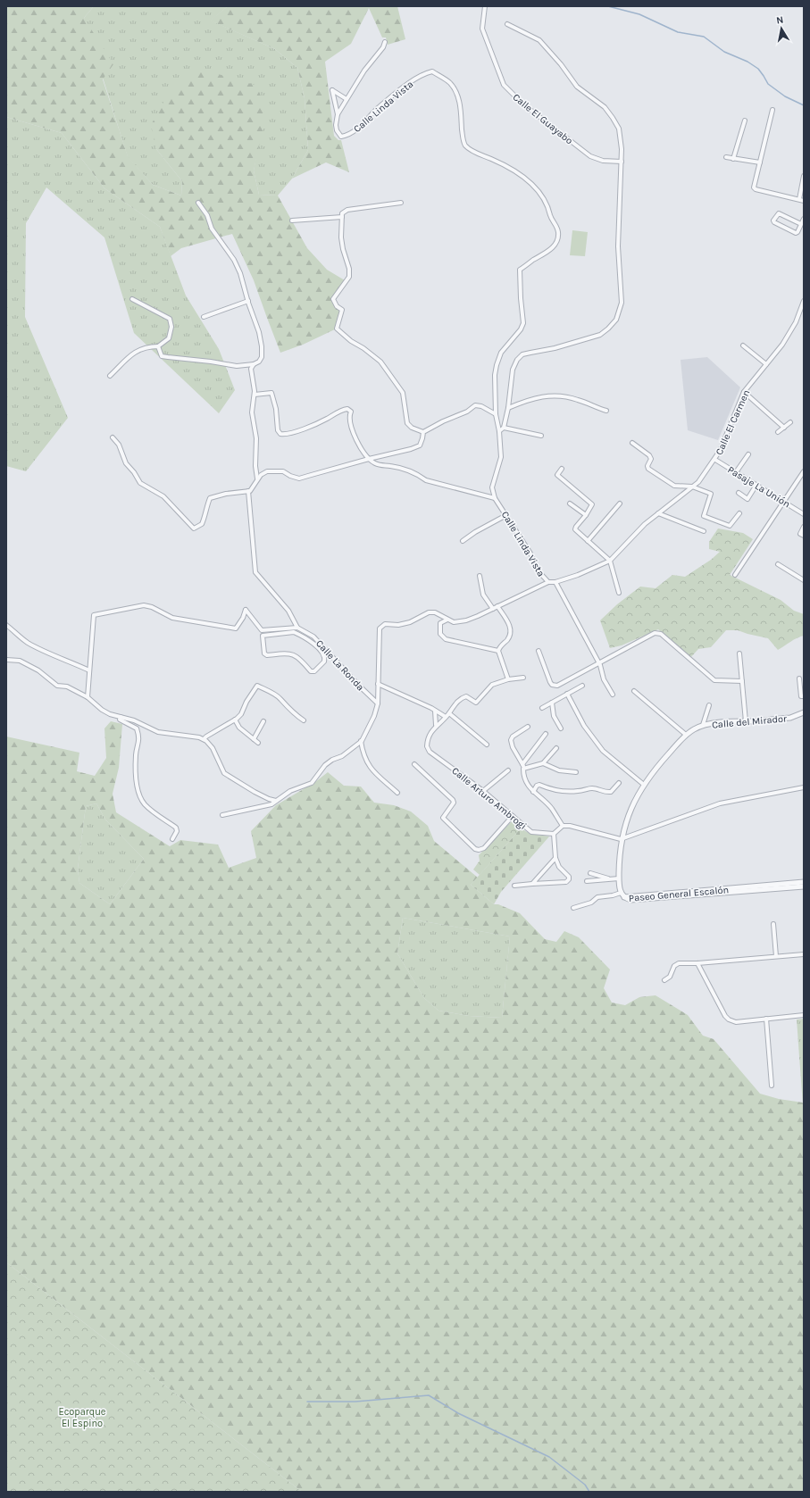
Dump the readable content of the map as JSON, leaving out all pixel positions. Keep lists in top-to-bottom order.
{
  "streets": {
    "street": [
      "Calle Linda Vista",
      "Calle El Guayabo",
      "Calle El Carmen",
      "Pasaje La Unión",
      "Calle La Ronda",
      "Calle del Mirador",
      "Calle Arturo Ambrogi",
      "Paseo General Escalón"
    ]
  },
  "crossings": [
    ["Calle Linda Vista", "Calle El Carmen"],
    ["Calle El Carmen", "Pasaje La Unión"]
  ],
  "parks": ["Ecoparque El Espino"],
  "north": "top"
}
